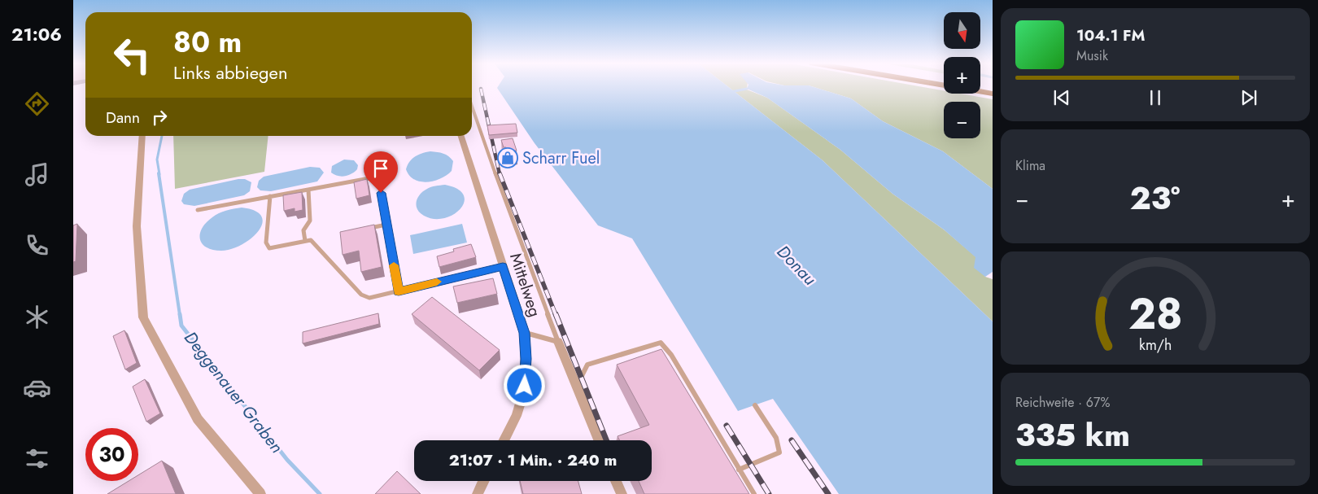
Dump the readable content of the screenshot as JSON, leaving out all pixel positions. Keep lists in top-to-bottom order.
{
  "streets": {
    "street": ["Mittelweg"]
  },
  "water": ["Donau", "Deggenauer Graben"],
  "places": {
    "shop": ["Scharr Fuel"]
  },
  "north": "bottom",
  "page": {
    "tabs": "21:06",
    "map_buttons": ["+", "−"],
    "turn": ["80 m", "Links abbiegen"],
    "song": ["104.1 FM", "Musik"],
    "then": "Dann",
    "tile": [
      "Klima",
      ["Reichweite · 67%", "335 km"]
    ],
    "heat": ["−", "23°", "+"],
    "limit": "30",
    "trip": "21:07 · 1 Min. · 240 m",
    "gauge": ["28", "km/h"]
  }
}
